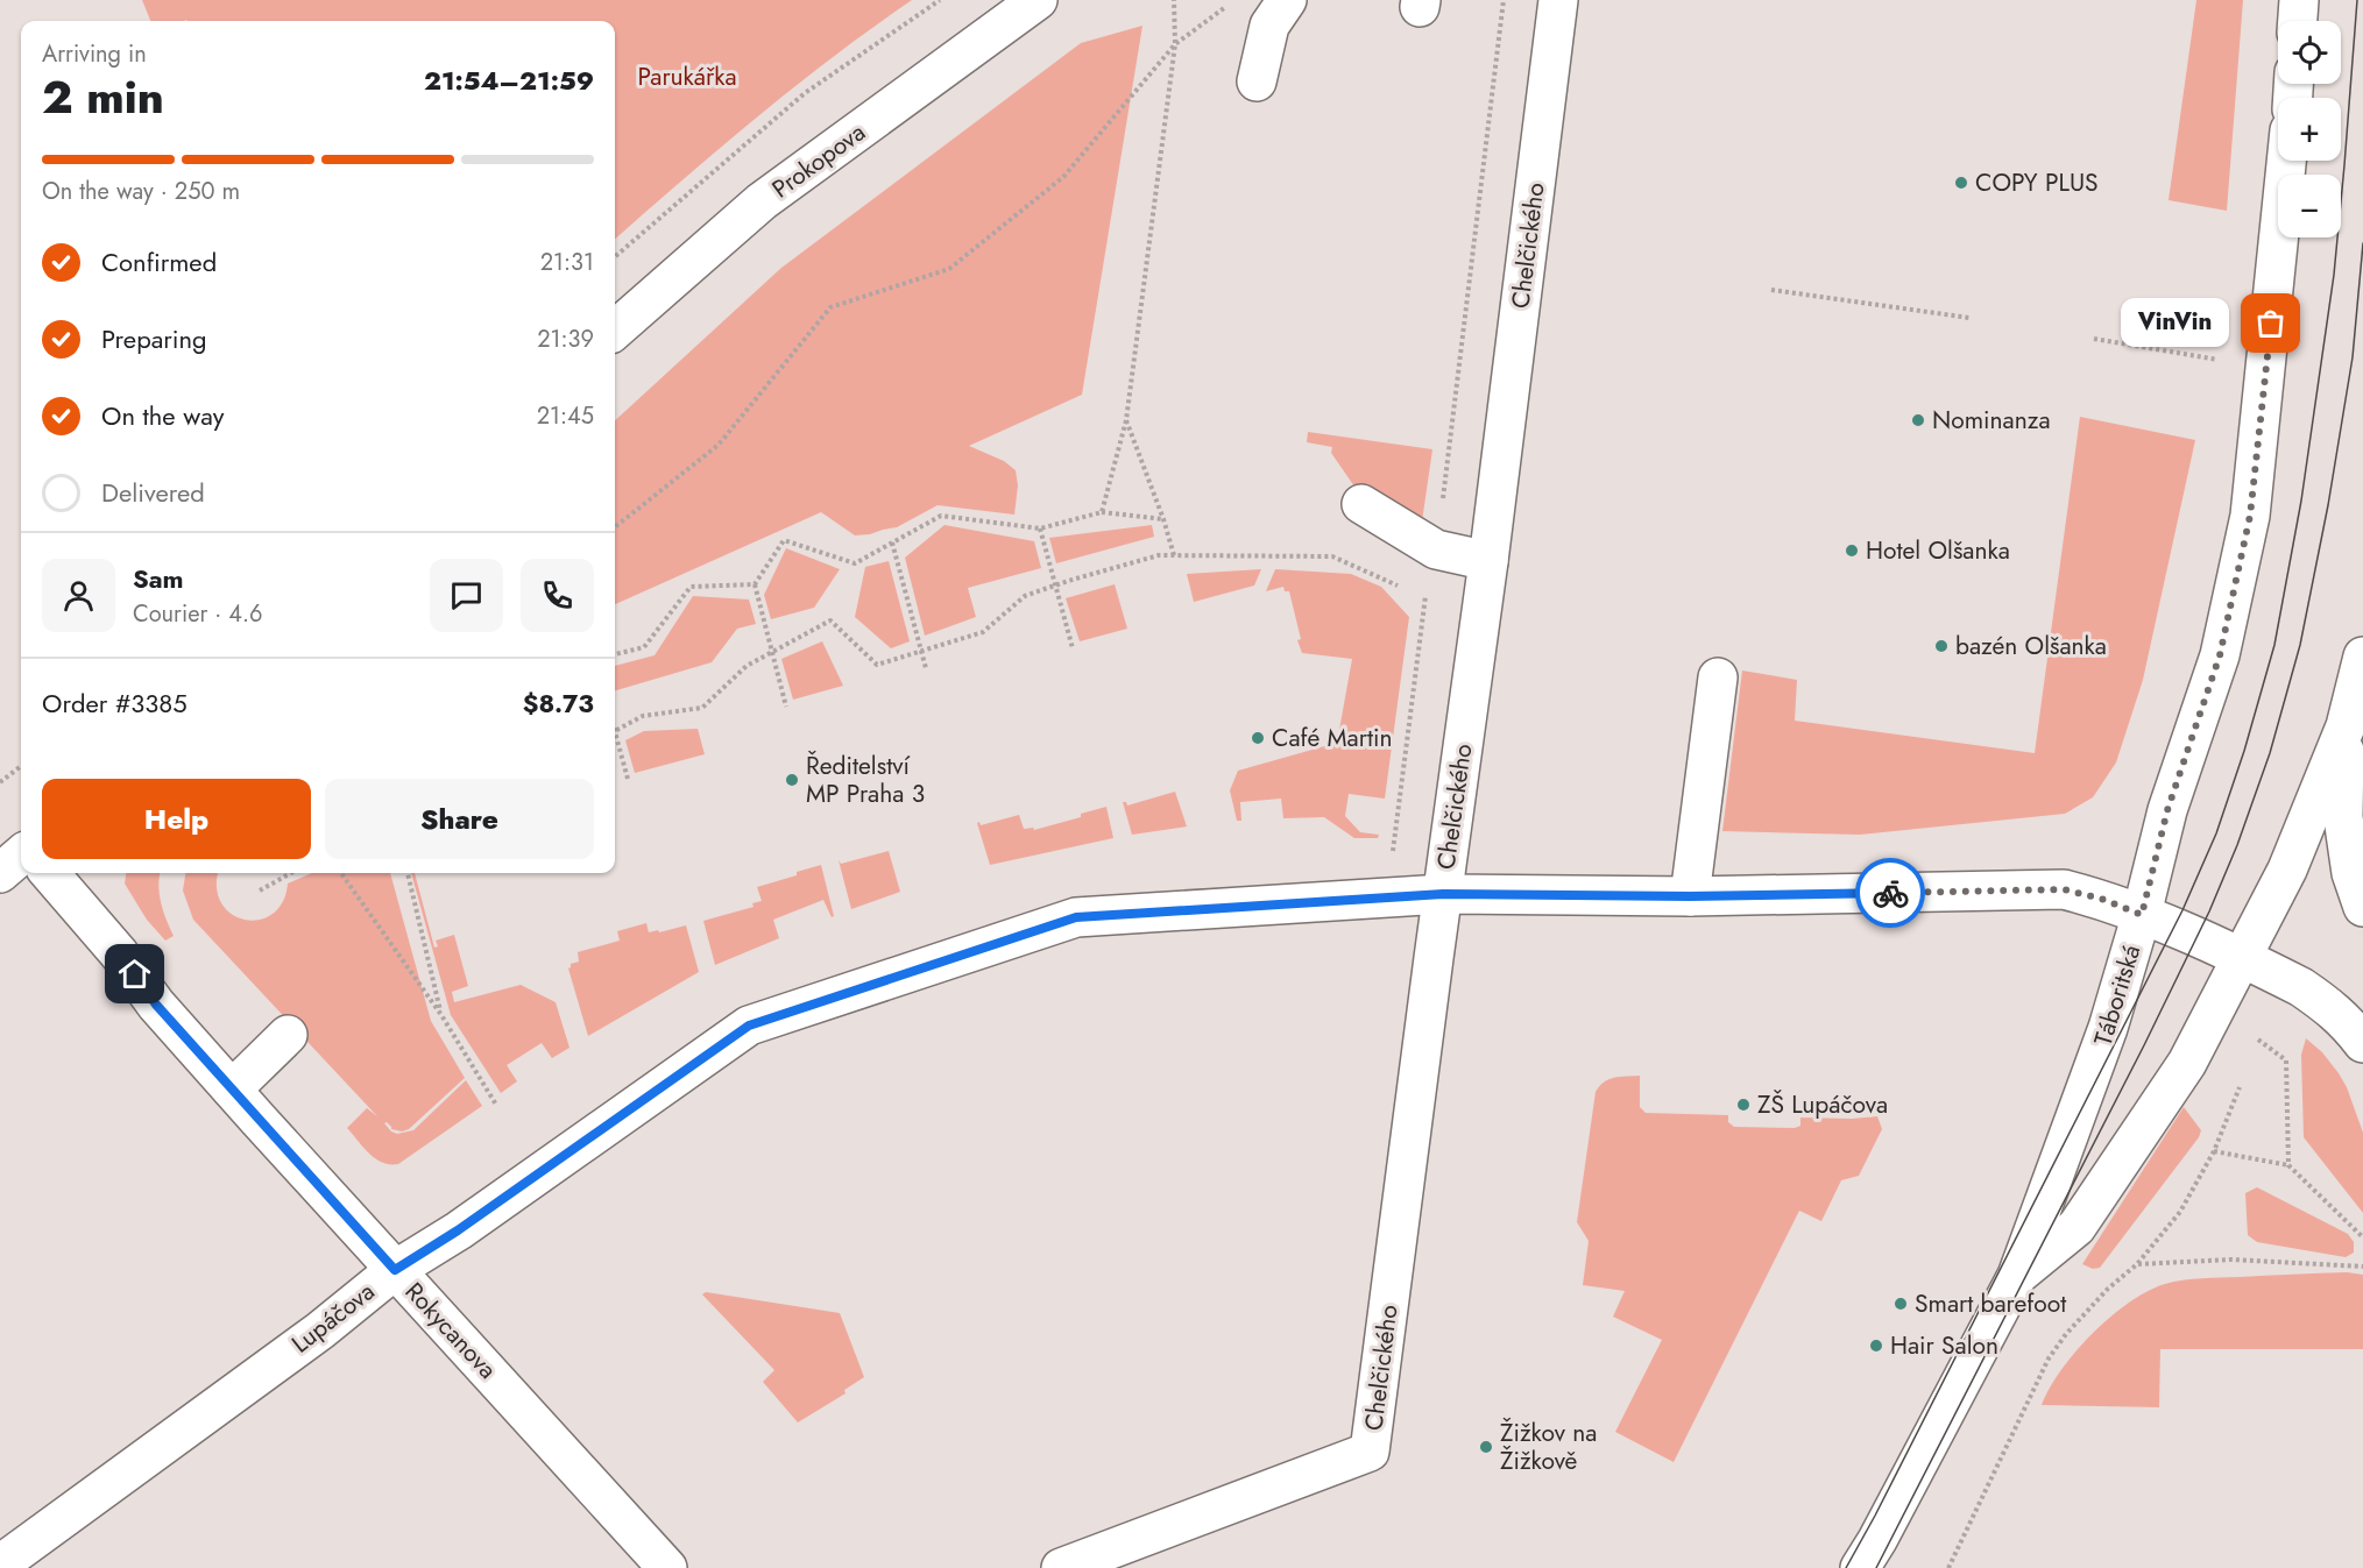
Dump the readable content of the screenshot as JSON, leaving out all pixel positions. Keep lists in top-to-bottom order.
{
  "streets": {
    "street": [
      "Prokopova",
      "Chelčického",
      "Táboritská",
      "Lupáčova",
      "Rokycanova"
    ]
  },
  "crossings": [
    ["Chelčického", "Lupáčova"],
    ["Táboritská", "Lupáčova"],
    ["Lupáčova", "Rokycanova"]
  ],
  "parks": ["Parukářka"],
  "places": [
    "COPY PLUS",
    "VinVin",
    "Nominanza",
    "Hotel Olšanka",
    "bazén Olšanka",
    "Café Martin",
    "Ředitelství MP Praha 3",
    "ZŠ Lupáčova",
    "Smart barefoot",
    "Hair Salon",
    "Žižkov na Žižkově"
  ],
  "page": {
    "map_buttons": ["+", "−"],
    "heading": ["2 min", "Arriving in", "21:54–21:59"],
    "panel": [
      "Sam",
      "Courier · 4.6",
      "Order #3385",
      "$8.73"
    ],
    "bar": "On the way · 250 m",
    "list": [
      ["Confirmed", "21:31"],
      ["Preparing", "21:39"],
      ["On the way", "21:45"],
      "Delivered"
    ],
    "bubble": "VinVin",
    "buttons": ["Help", "Share"]
  }
}
